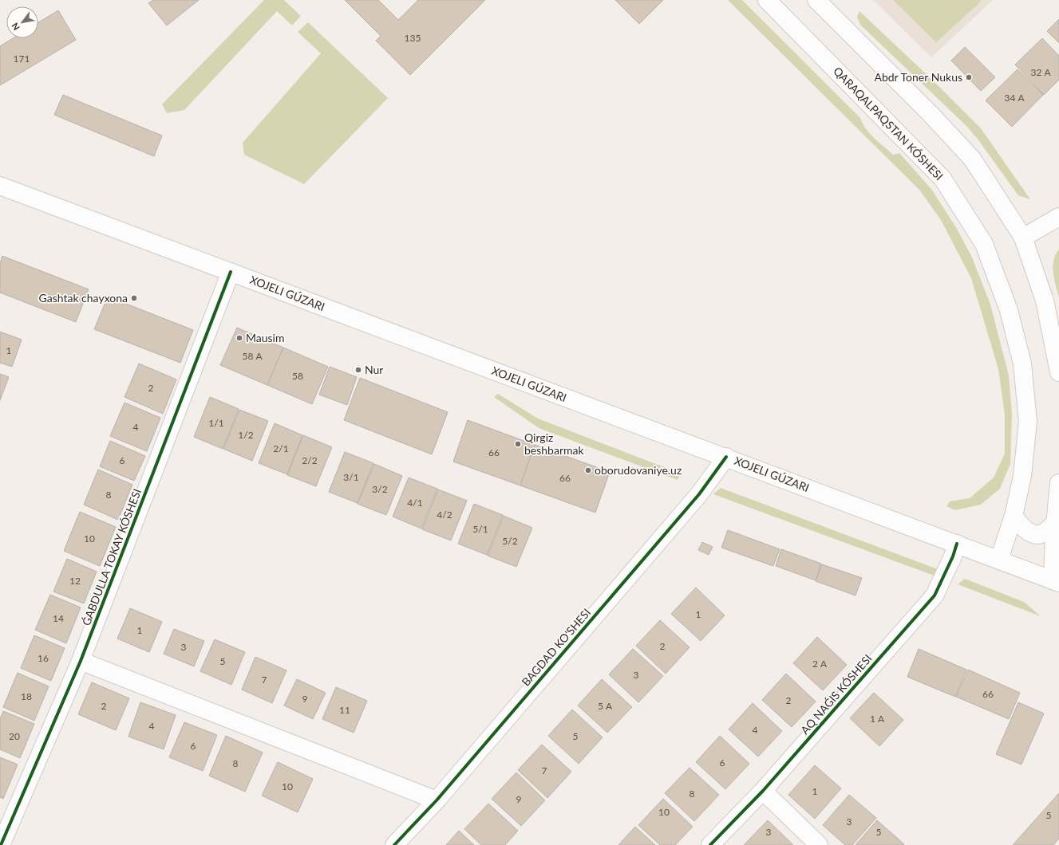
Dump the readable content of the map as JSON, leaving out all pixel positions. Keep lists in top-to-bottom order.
{
  "streets": {
    "main road": ["QARAQALPAQSTAN KÓSHESI", "ǴABDULLA TOKAY KÓSHESI", "BAGDAD KO'SHESI"],
    "cycle path": ["AQ NAǴIS KÓSHESI"]
  },
  "places": [
    "Abdr Toner Nukus",
    "Gashtak chayxona",
    "Mausim",
    "Nur",
    "Qirgiz beshbarmak",
    "oborudovaniye.uz"
  ],
  "house_numbers": [
    "135",
    "171",
    "32 А",
    "34 А",
    "1",
    "58 А",
    "58",
    "2",
    "1/1",
    "4",
    "1/2",
    "2/1",
    "66",
    "6",
    "2/2",
    "3/1",
    "66",
    "3/2",
    "8",
    "4/1",
    "4/2",
    "5/1",
    "10",
    "5/2",
    "12",
    "1",
    "14",
    "1",
    "2",
    "3",
    "16",
    "5",
    "2 А",
    "3",
    "7",
    "66",
    "18",
    "9",
    "2",
    "2",
    "5 А",
    "11",
    "1 А",
    "4",
    "4",
    "20",
    "5",
    "6",
    "6",
    "8",
    "7",
    "10",
    "1",
    "8",
    "9",
    "10",
    "5",
    "3",
    "3",
    "5"
  ],
  "north": "bottom left"
}
